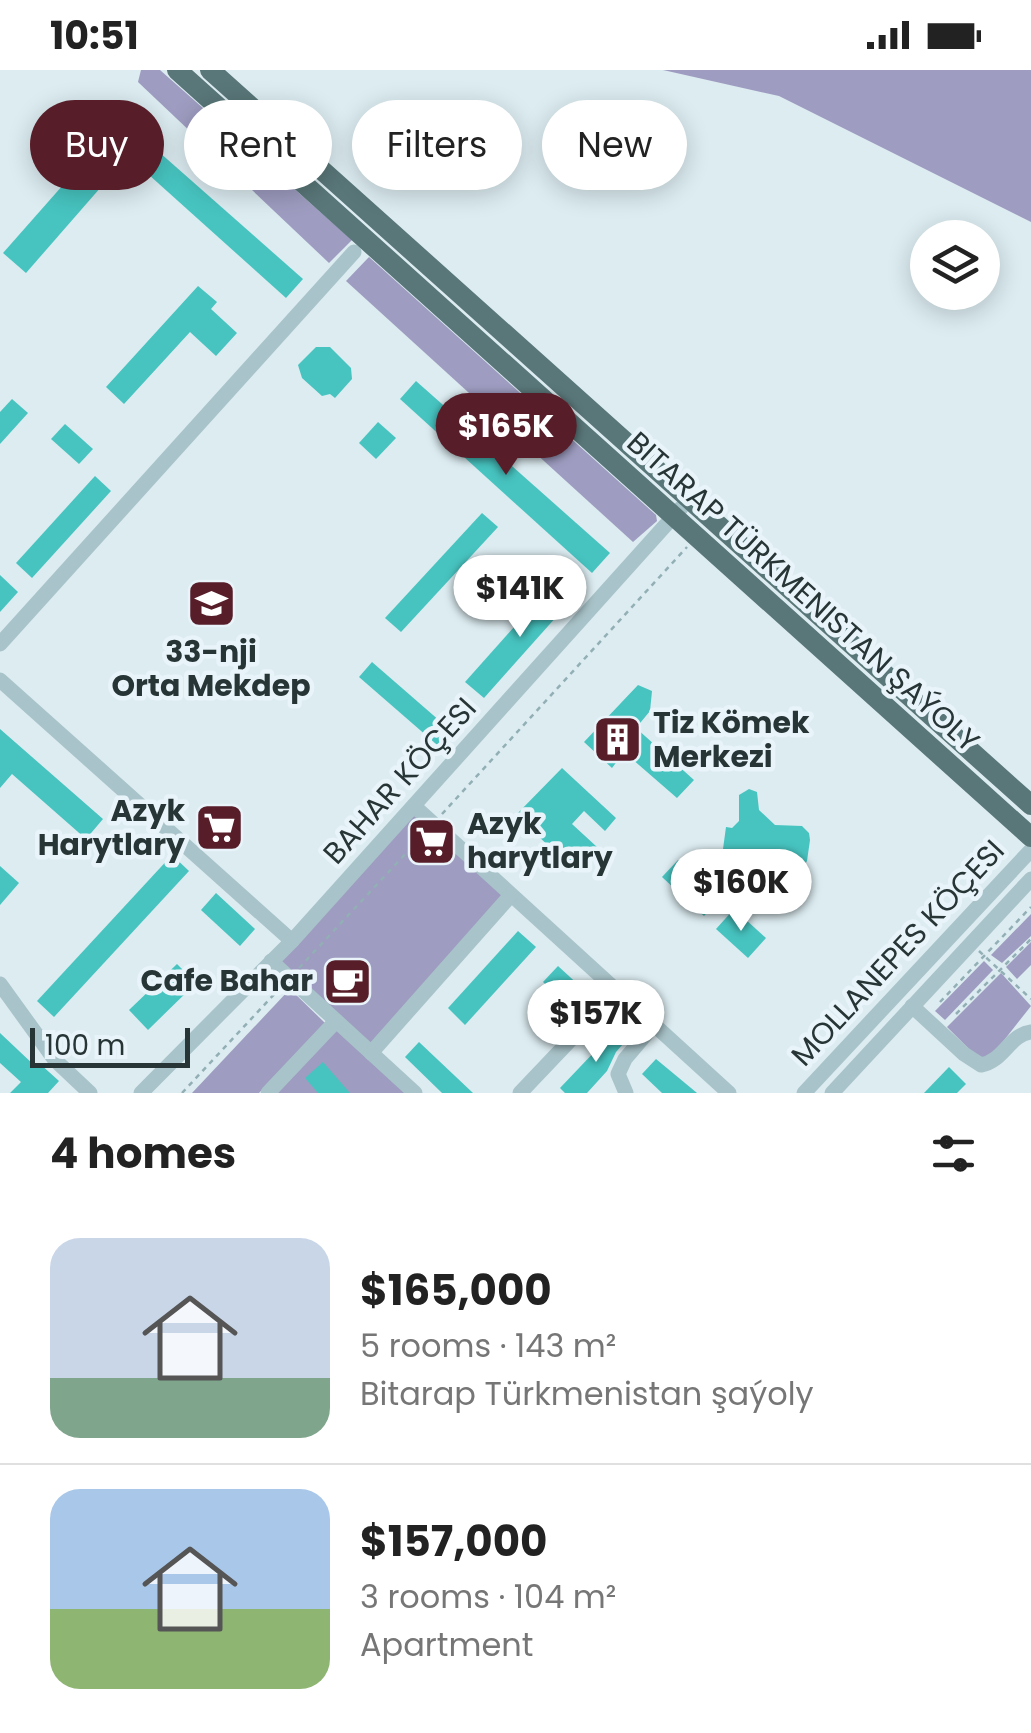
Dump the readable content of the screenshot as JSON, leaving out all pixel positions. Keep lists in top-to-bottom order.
{
  "streets": {
    "main road": ["BITARAP TÜRKMENISTAN ŞAÝOLY"],
    "street": ["BAHAR KÖÇESI", "MOLLANEPES KÖÇESI"]
  },
  "crossings": [
    ["BITARAP TÜRKMENISTAN ŞAÝOLY", "BAHAR KÖÇESI"]
  ],
  "places": {
    "school or university": ["33-nji Orta Mekdep"],
    "building": ["Tiz Kömek Merkezi"],
    "supermarket": ["Azyk Harytlary", "Azyk harytlary"],
    "cafe": ["Cafe Bahar"]
  },
  "scale_bar": "100 m",
  "page": {
    "status": "10:51",
    "chip": [
      "Buy",
      "Rent",
      "Filters",
      "New"
    ],
    "price": [
      "$165K",
      "$141K",
      "$160K",
      "$157K"
    ],
    "scale": "100 m",
    "heading": "4 homes",
    "list": [
      {
        "name": "$165,000",
        "note": "5 rooms · 143 m² · Bitarap Türkmenistan şaýoly"
      },
      {
        "name": "$157,000",
        "note": "3 rooms · 104 m² · Apartment"
      }
    ]
  }
}
